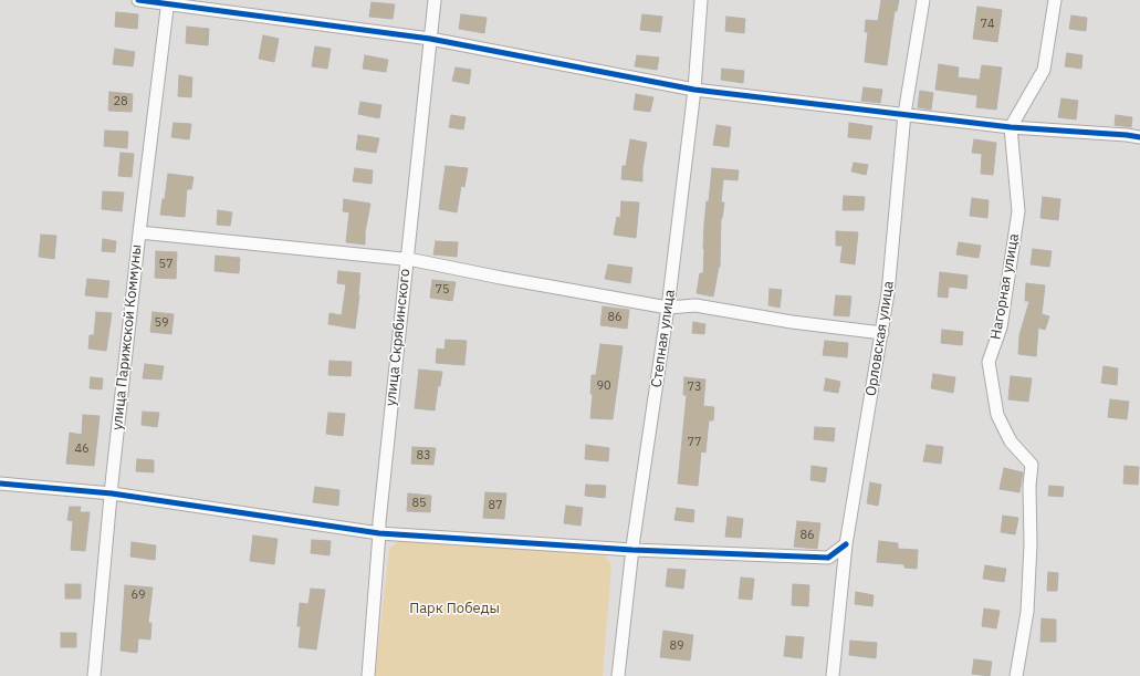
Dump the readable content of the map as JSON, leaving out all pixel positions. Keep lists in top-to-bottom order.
{
  "streets": {
    "street": [
      "Нагорная улица",
      "улица Парижской Коммуны",
      "улица Скрябинского",
      "Степная улица",
      "Орловская улица"
    ]
  },
  "parks": ["Парк Победы"],
  "house_numbers": [
    "74",
    "28",
    "57",
    "75",
    "86",
    "59",
    "90",
    "73",
    "77",
    "46",
    "83",
    "85",
    "87",
    "86",
    "69",
    "89"
  ]
}
